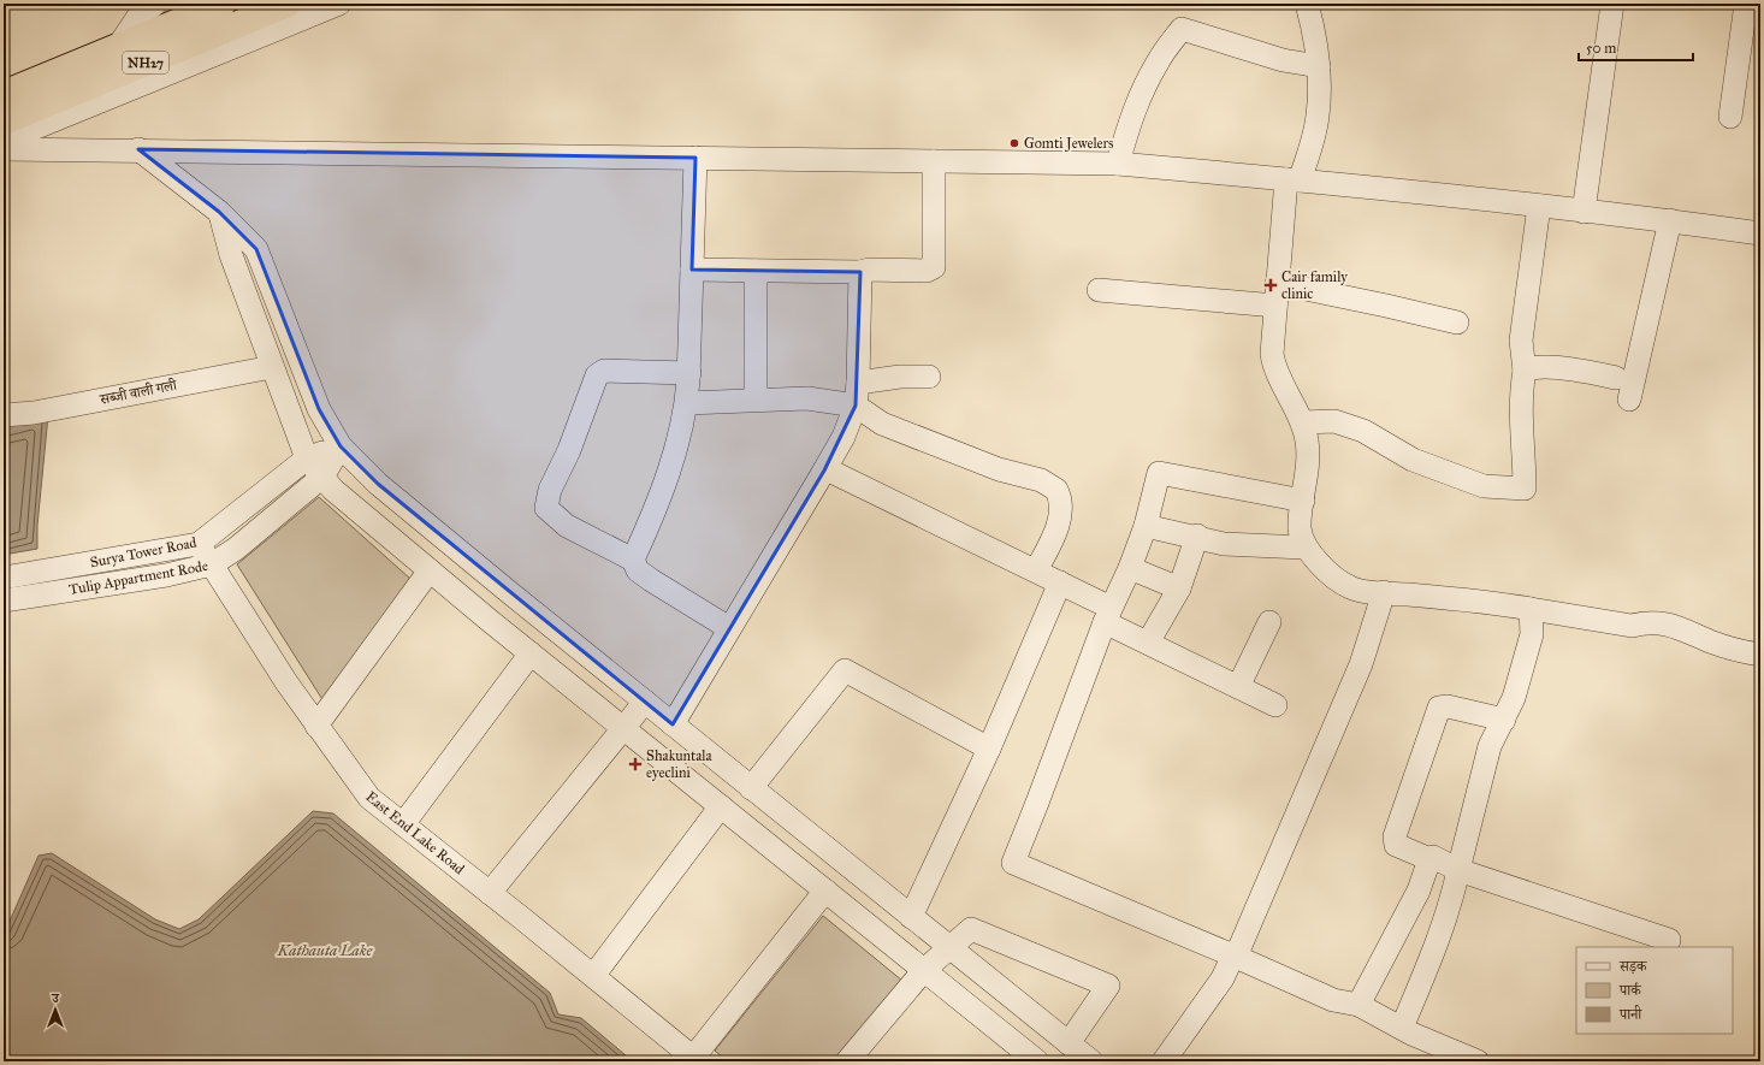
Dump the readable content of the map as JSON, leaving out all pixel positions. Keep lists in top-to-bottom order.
{
  "streets": {
    "highway": ["NH27"],
    "street": [
      "सब्जी वाली गली",
      "Surya Tower Road",
      "Tulip Appartment Rode",
      "East End Lake Road"
    ]
  },
  "crossings": [
    ["Surya Tower Road", "Tulip Appartment Rode"],
    ["Surya Tower Road", "East End Lake Road"],
    ["Tulip Appartment Rode", "East End Lake Road"]
  ],
  "water": ["Kathauta Lake"],
  "places": {
    "other": ["Gomti Jewelers"],
    "health": ["Cair family clinic", "Shakuntala eyeclini"]
  },
  "legend": ["सड़क", "पार्क", "पानी"],
  "scale_bar": "50 m",
  "north": "top"
}
